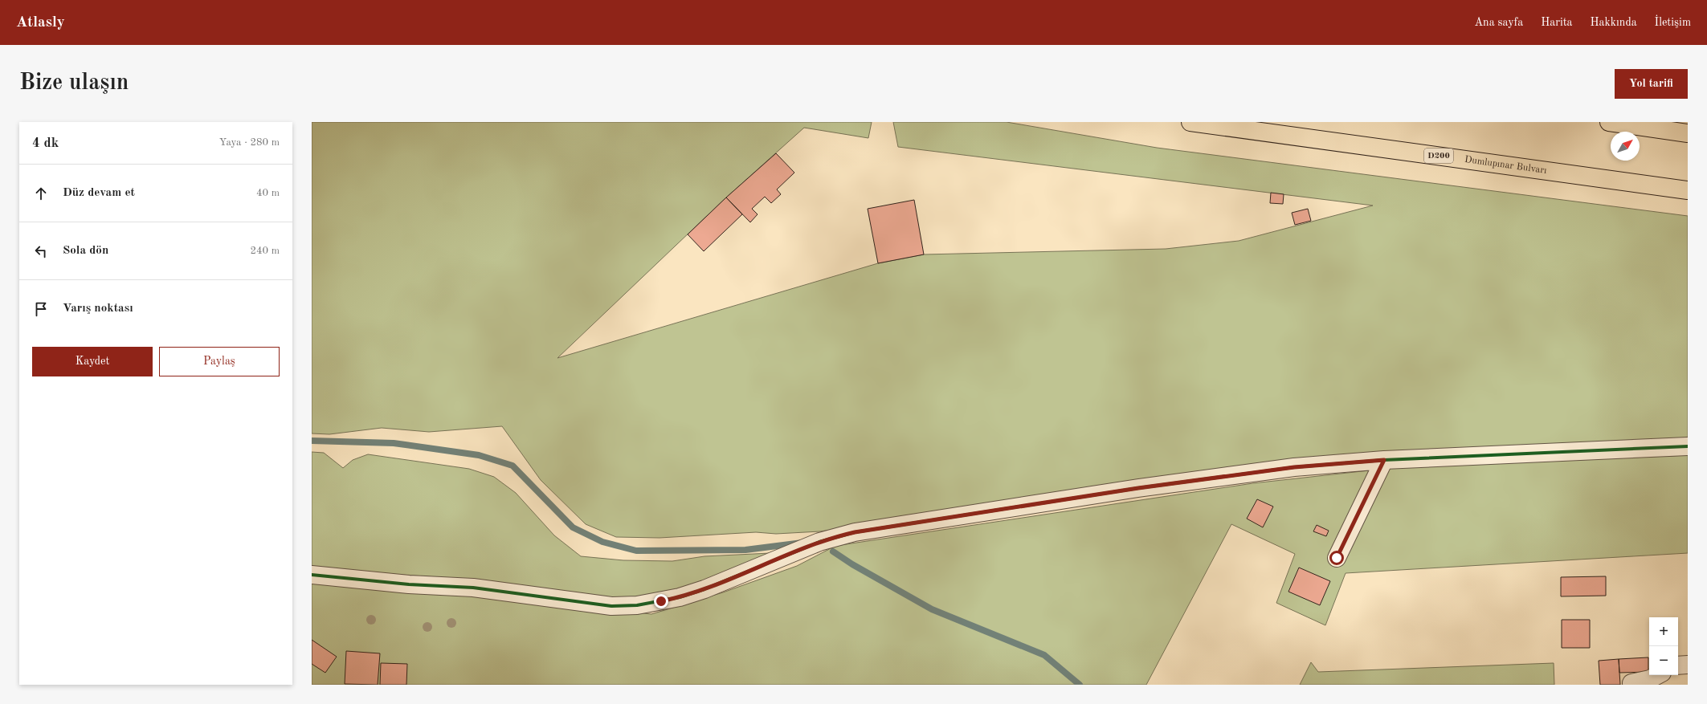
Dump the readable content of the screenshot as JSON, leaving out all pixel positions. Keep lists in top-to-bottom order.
{
  "streets": {
    "highway": ["D200", "Dumlupınar Bulvarı"]
  },
  "north": "top right",
  "page": {
    "header": "Atlasly",
    "nav": [
      "Ana sayfa",
      "Harita",
      "Hakkında",
      "İletişim"
    ],
    "buttons": [
      "Yol tarifi",
      ["Kaydet", "Paylaş"]
    ],
    "title": "Bize ulaşın",
    "heading": ["4 dk", "Yaya · 280 m"],
    "list": [
      ["Düz devam et", "40 m"],
      ["Sola dön", "240 m"],
      "Varış noktası"
    ],
    "map_buttons": ["+", "−"]
  }
}
